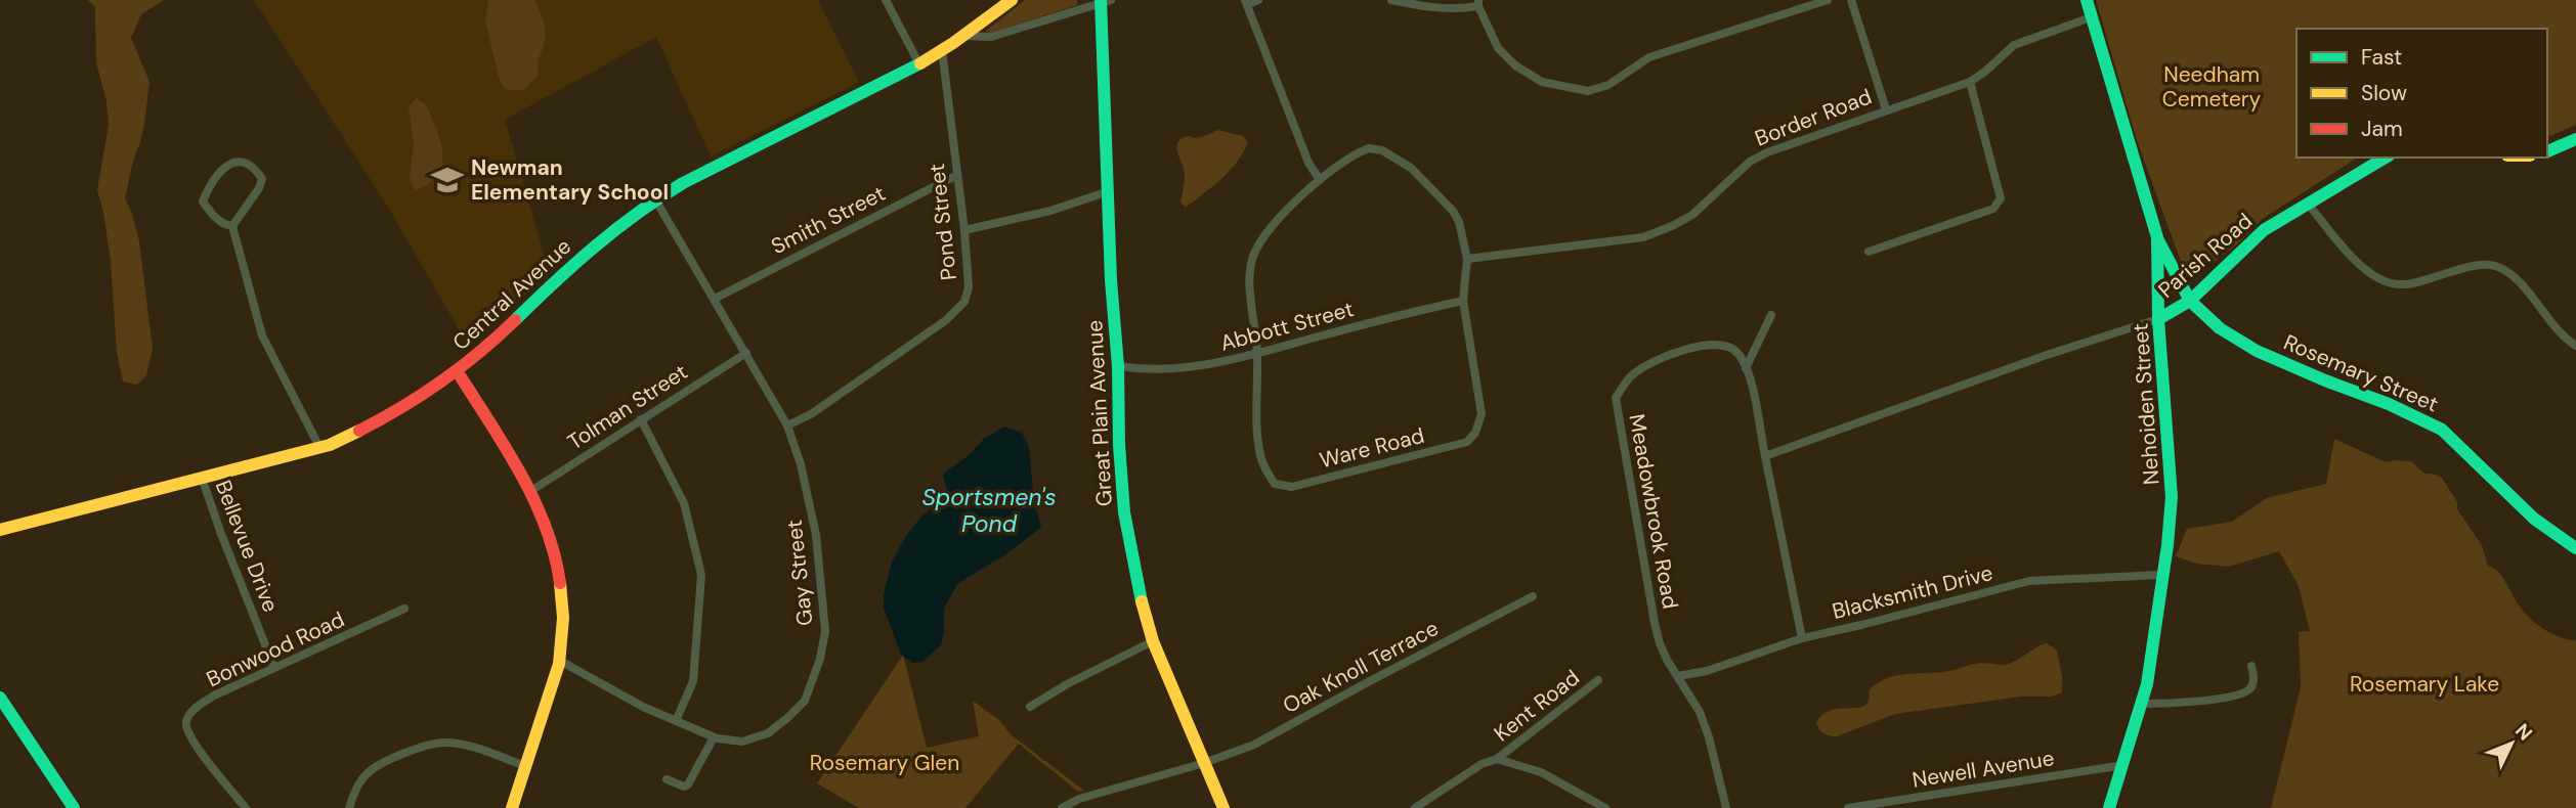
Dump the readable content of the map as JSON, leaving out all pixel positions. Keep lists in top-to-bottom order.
{
  "streets": {
    "street": [
      "Border Road",
      "Smith Street",
      "Pond Street",
      "Parish Road",
      "Central Avenue",
      "Abbott Street",
      "Rosemary Street",
      "Nehoiden Street",
      "Tolman Street",
      "Great Plain Avenue",
      "Ware Road",
      "Meadowbrook Road",
      "Bellevue Drive",
      "Gay Street",
      "Blacksmith Drive",
      "Bonwood Road",
      "Oak Knoll Terrace",
      "Kent Road",
      "Newell Avenue"
    ]
  },
  "crossings": [
    ["Border Road", "Nehoiden Street"],
    ["Smith Street", "Pond Street"],
    ["Smith Street", "Gay Street"],
    ["Pond Street", "Central Avenue"],
    ["Pond Street", "Gay Street"],
    ["Parish Road", "Rosemary Street"],
    ["Parish Road", "Nehoiden Street"],
    ["Central Avenue", "Bellevue Drive"],
    ["Central Avenue", "Gay Street"],
    ["Abbott Street", "Great Plain Avenue"],
    ["Abbott Street", "Ware Road"],
    ["Rosemary Street", "Nehoiden Street"],
    ["Nehoiden Street", "Blacksmith Drive"],
    ["Nehoiden Street", "Newell Avenue"],
    ["Tolman Street", "Gay Street"],
    ["Great Plain Avenue", "Oak Knoll Terrace"],
    ["Meadowbrook Road", "Blacksmith Drive"],
    ["Bellevue Drive", "Bonwood Road"]
  ],
  "water": ["Sportsmen's Pond"],
  "parks": ["Needham Cemetery", "Rosemary Lake", "Rosemary Glen"],
  "places": {
    "school or university": ["Newman Elementary School"]
  },
  "legend": ["Fast", "Slow", "Jam"],
  "north": "top right"
}
